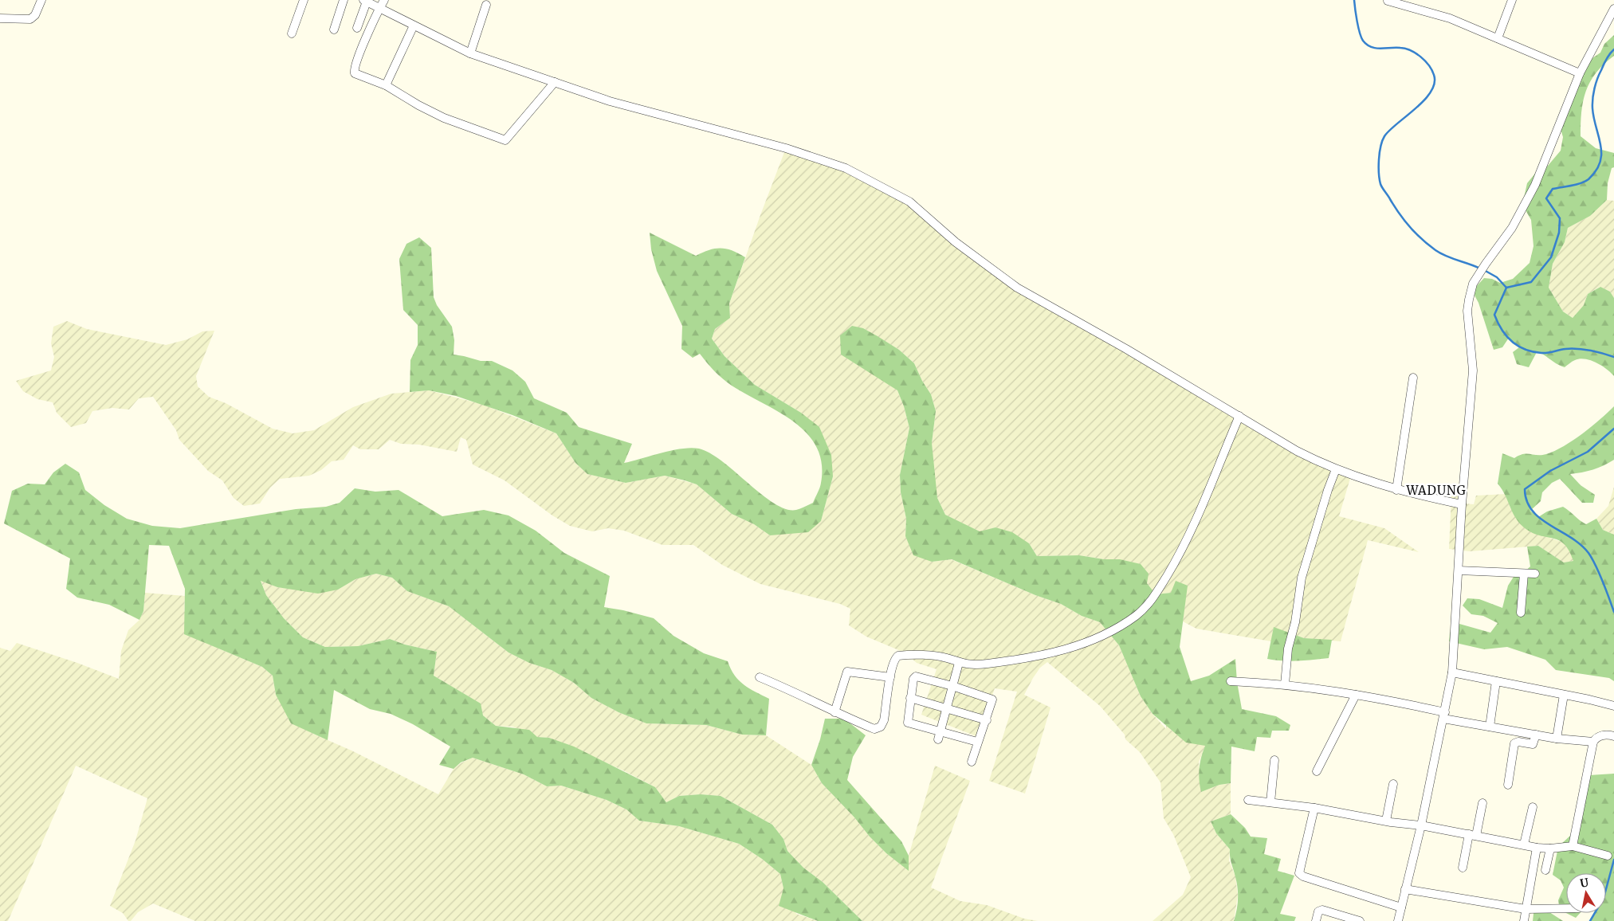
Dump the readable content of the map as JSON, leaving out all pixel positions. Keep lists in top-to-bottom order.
{
  "districts": ["WADUNG"],
  "north": "top"
}
